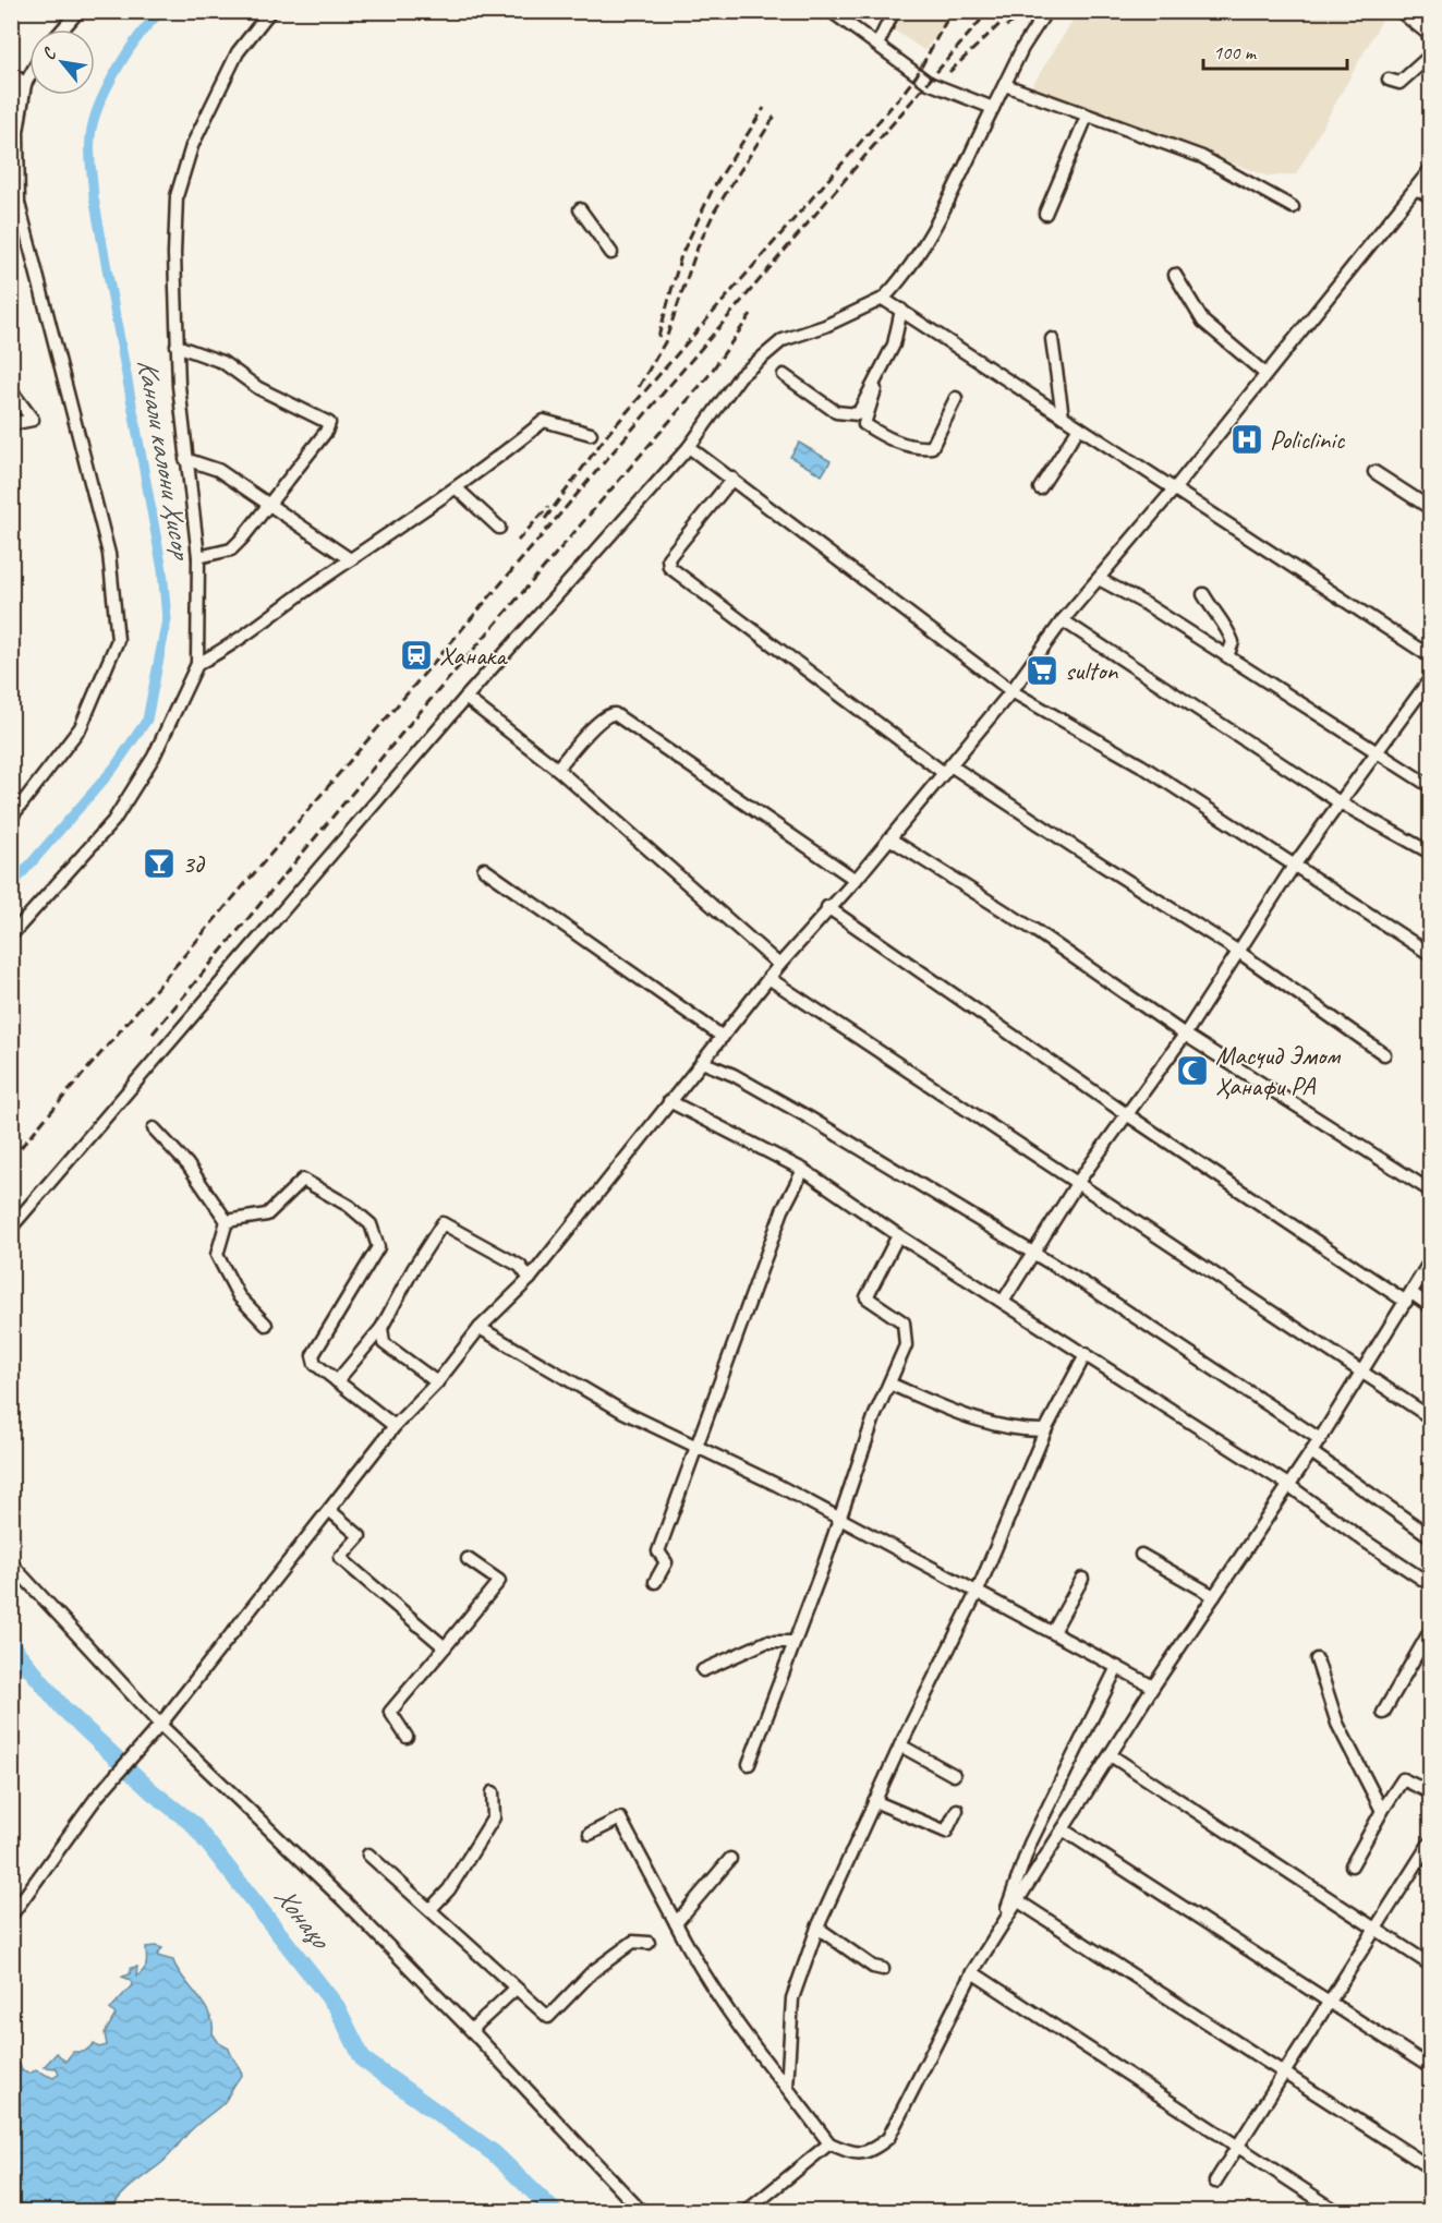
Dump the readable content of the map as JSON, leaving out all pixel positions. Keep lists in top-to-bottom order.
{
  "water": ["Канали калони Ҳисор", "Хонақо"],
  "places": {
    "hospital": ["Policlinic"],
    "station": ["Ханака"],
    "supermarket": ["sulton"],
    "bar": ["3д"],
    "mosque": ["Масҷид Эмом Ҳанафи РА"]
  },
  "scale_bar": "100 m",
  "north": "top left"
}
